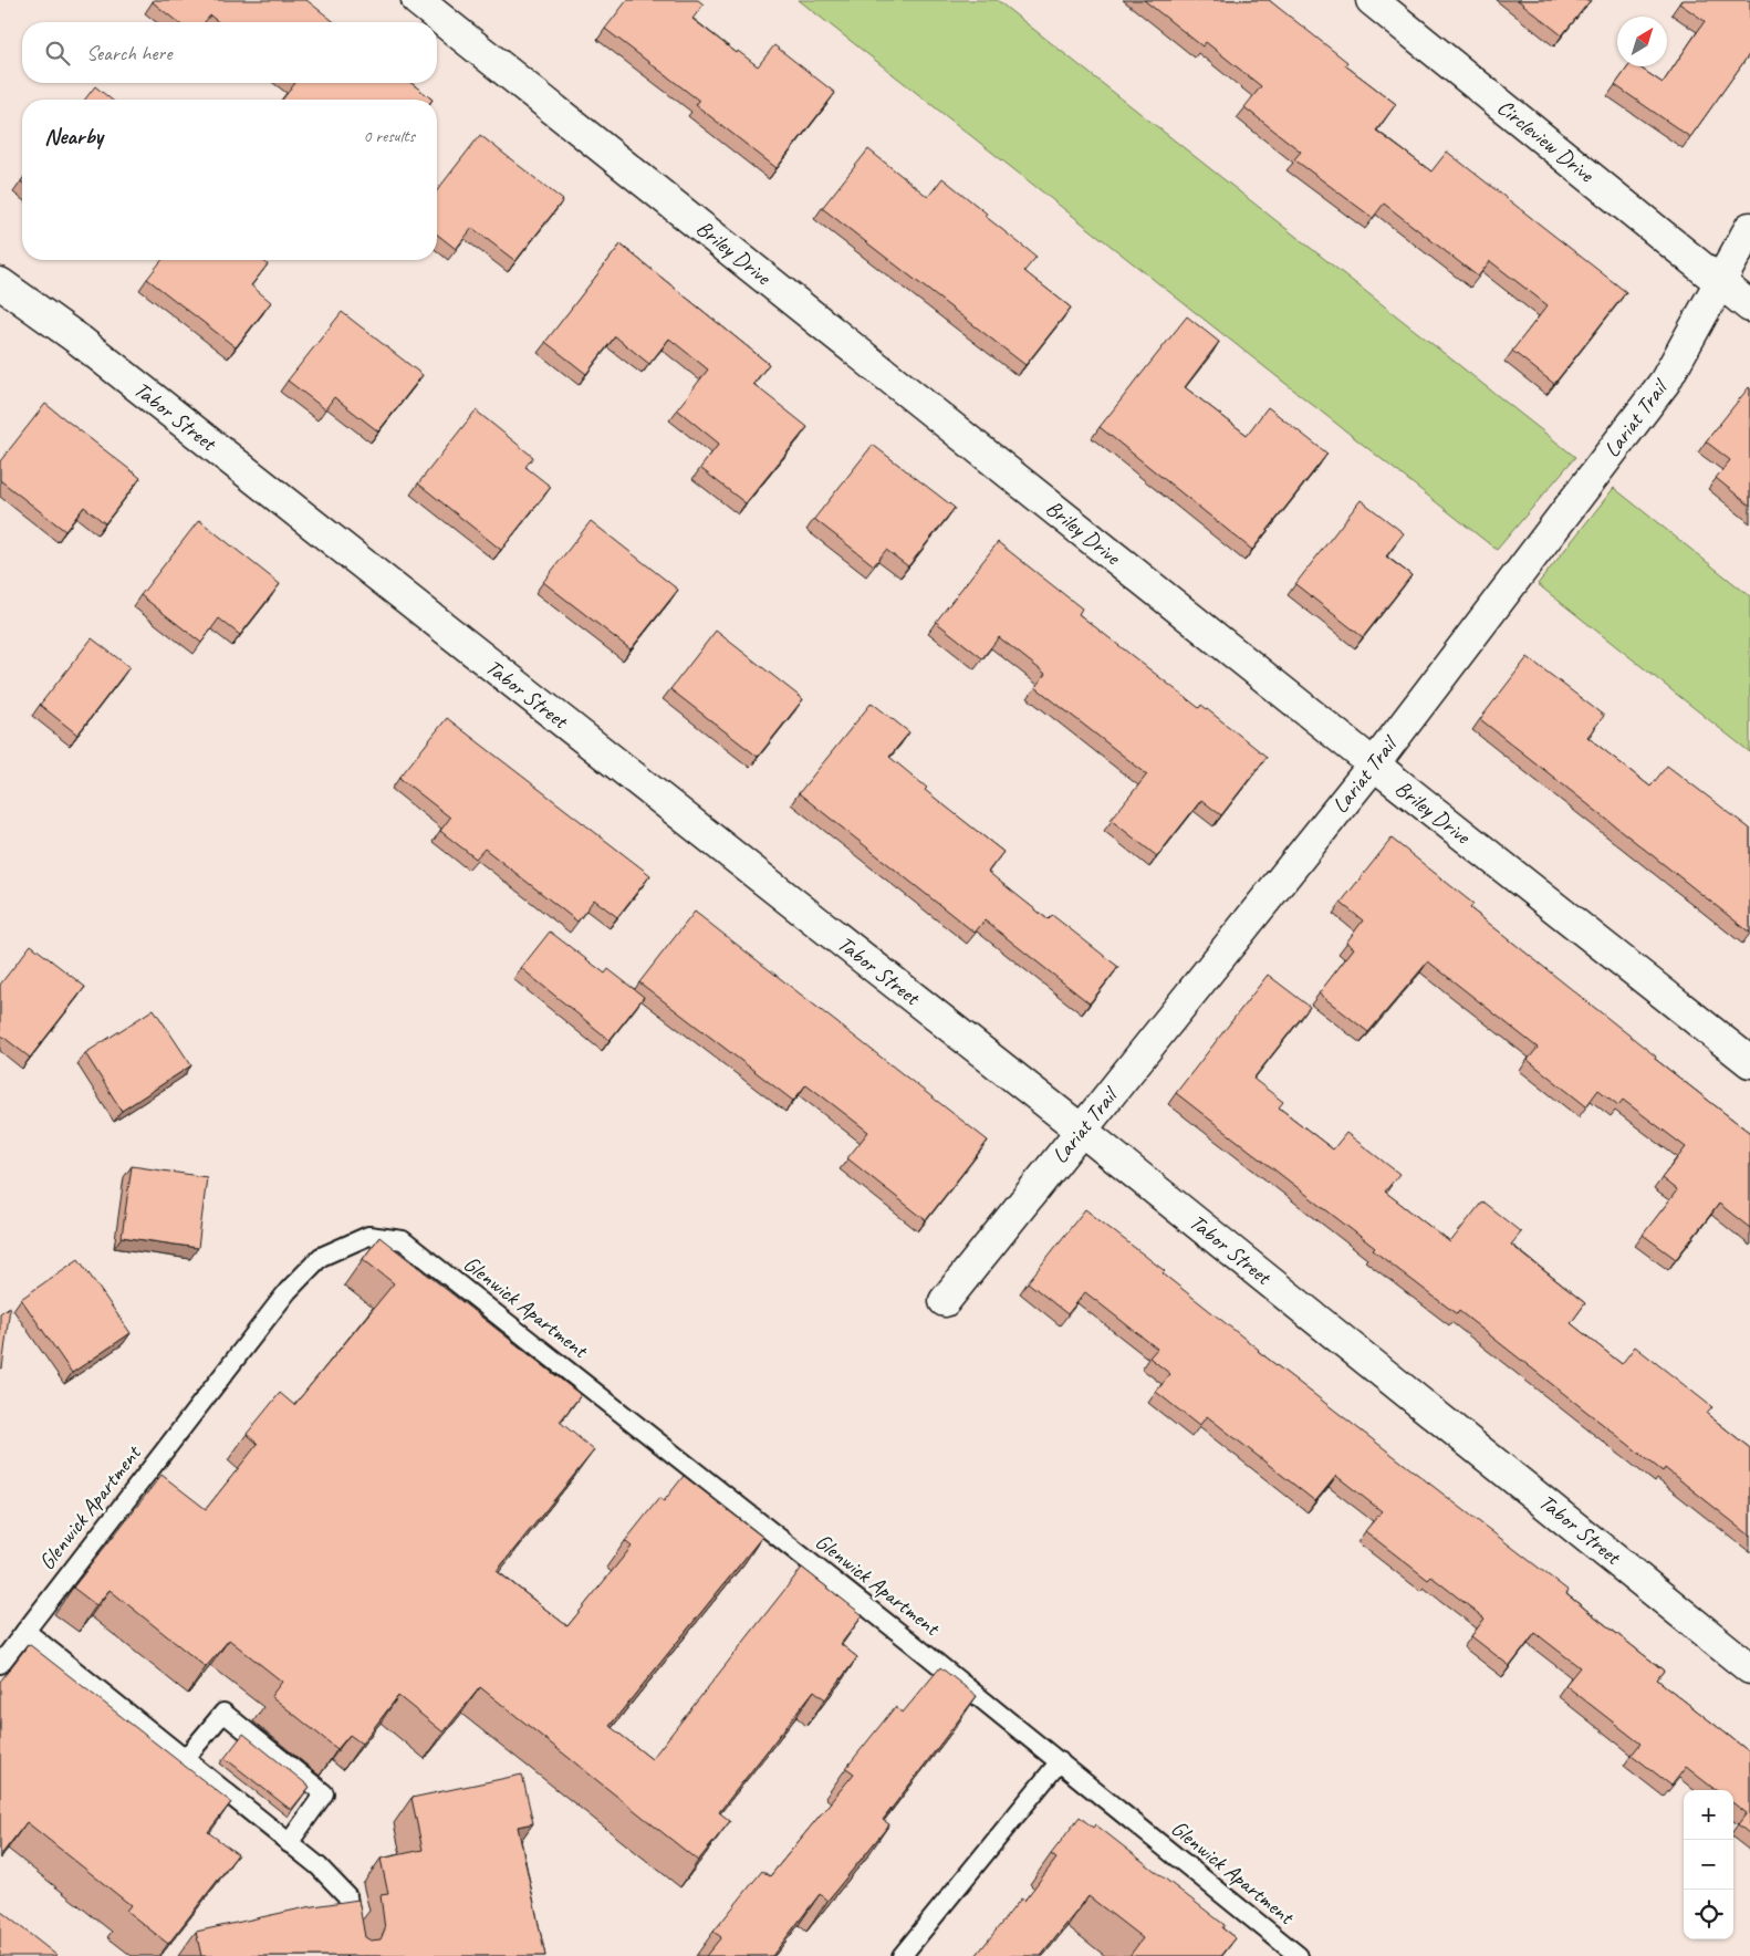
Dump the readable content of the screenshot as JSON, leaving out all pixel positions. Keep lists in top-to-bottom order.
{
  "streets": {
    "street": [
      "Circleview Drive",
      "Briley Drive",
      "Tabor Street",
      "Lariat Trail"
    ],
    "lane": ["Glenwick Apartment"]
  },
  "crossings": [
    ["Circleview Drive", "Lariat Trail"],
    ["Briley Drive", "Lariat Trail"],
    ["Tabor Street", "Lariat Trail"]
  ],
  "north": "top right",
  "page": {
    "search": "Search here",
    "heading": ["Nearby", "0 results"],
    "map_buttons": ["+", "−"]
  }
}
